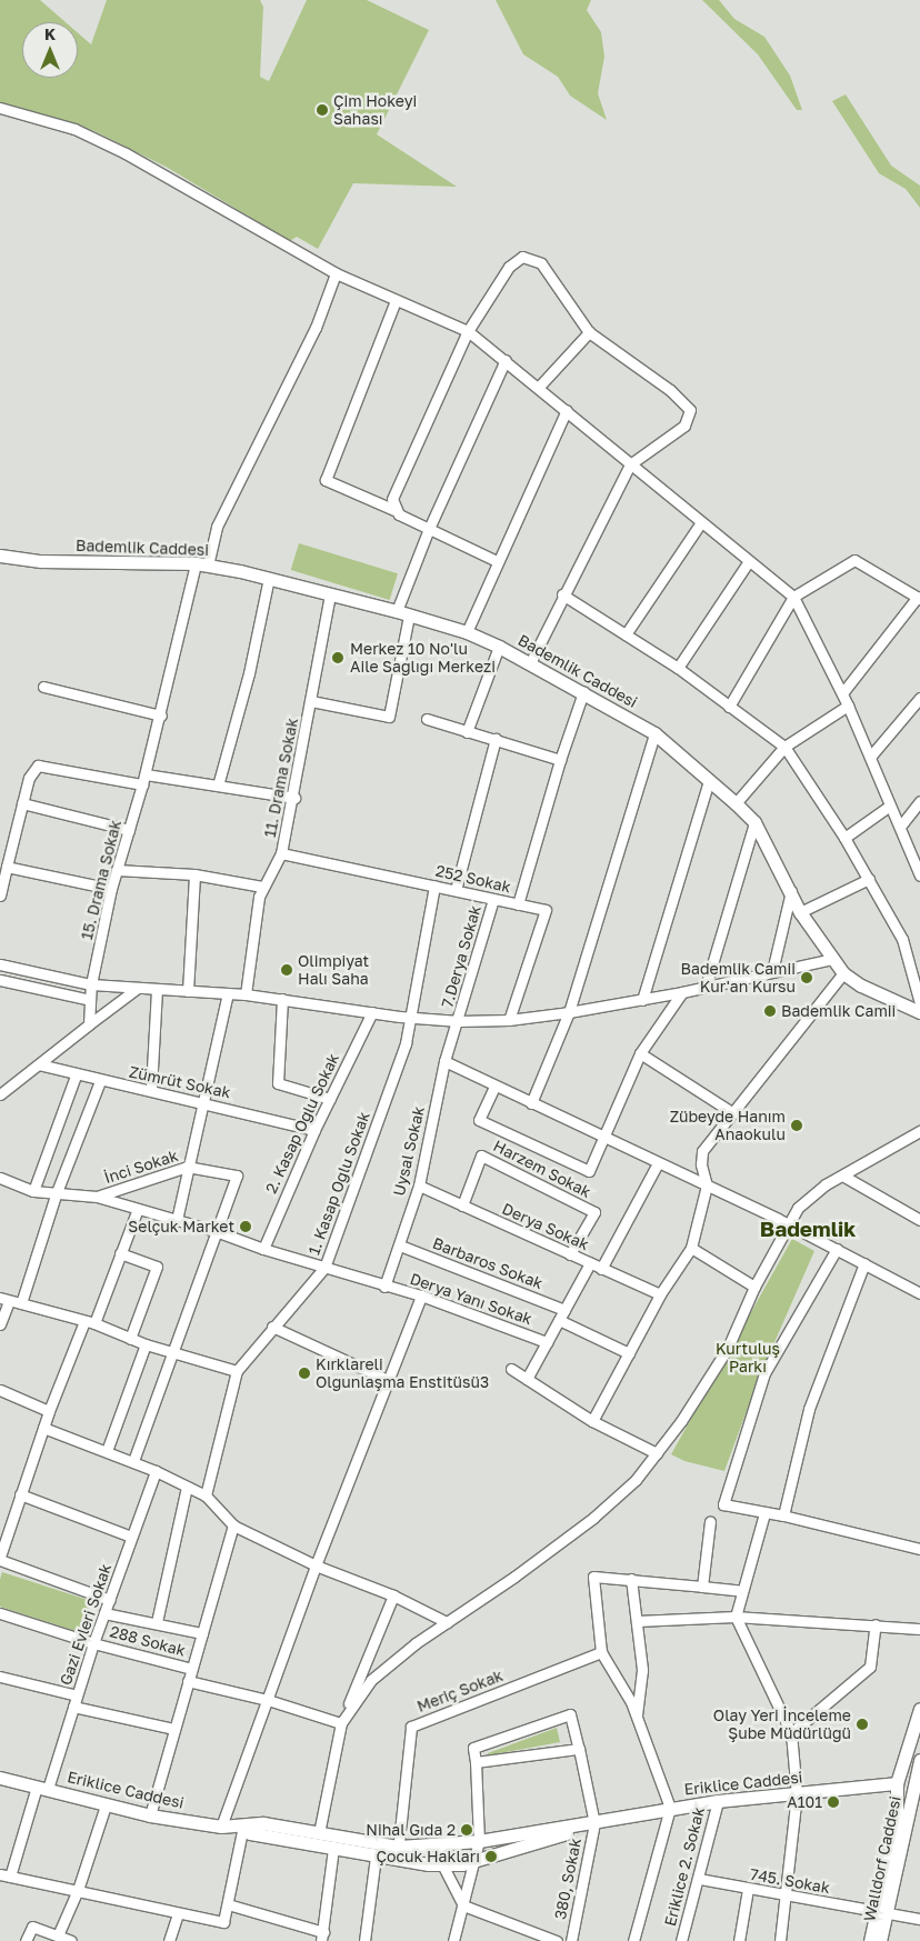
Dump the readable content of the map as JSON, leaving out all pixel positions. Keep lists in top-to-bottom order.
{
  "streets": {
    "street": [
      "Bademlik Caddesi",
      "11. Drama Sokak",
      "252 Sokak",
      "15. Drama Sokak",
      "7.Derya Sokak",
      "Zümrüt Sokak",
      "2. Kasap Oğlu Sokak",
      "Uysal Sokak",
      "İnci Sokak",
      "Harzem Sokak",
      "1. Kasap Oğlu Sokak",
      "Derya Sokak",
      "Barbaros Sokak",
      "Derya Yanı Sokak",
      "Gazi Evleri Sokak",
      "288 Sokak",
      "Meriç Sokak",
      "Eriklice Caddesi",
      "Walldorf Caddesi",
      "Eriklice 2. Sokak",
      "380, Sokak",
      "745. Sokak"
    ]
  },
  "crossings": [
    ["Bademlik Caddesi", "11. Drama Sokak"],
    ["Bademlik Caddesi", "15. Drama Sokak"],
    ["11. Drama Sokak", "252 Sokak"],
    ["252 Sokak", "7.Derya Sokak"],
    ["252 Sokak", "1. Kasap Oğlu Sokak"],
    ["7.Derya Sokak", "Uysal Sokak"],
    ["Zümrüt Sokak", "2. Kasap Oğlu Sokak"],
    ["2. Kasap Oğlu Sokak", "Derya Yanı Sokak"],
    ["Uysal Sokak", "Derya Sokak"],
    ["Uysal Sokak", "Barbaros Sokak"],
    ["Uysal Sokak", "Derya Yanı Sokak"],
    ["İnci Sokak", "Derya Yanı Sokak"],
    ["Harzem Sokak", "Derya Sokak"],
    ["1. Kasap Oğlu Sokak", "Derya Yanı Sokak"],
    ["Gazi Evleri Sokak", "288 Sokak"],
    ["Gazi Evleri Sokak", "Eriklice Caddesi"],
    ["Meriç Sokak", "Eriklice Caddesi"],
    ["Eriklice Caddesi", "Walldorf Caddesi"],
    ["Eriklice Caddesi", "Eriklice 2. Sokak"],
    ["Eriklice Caddesi", "380, Sokak"],
    ["Walldorf Caddesi", "745. Sokak"],
    ["Eriklice 2. Sokak", "745. Sokak"]
  ],
  "districts": ["Bademlik"],
  "parks": ["Kurtuluş Parkı"],
  "places": [
    "Çim Hokeyi Sahası",
    "Merkez 10 No'lu Aile Sağlığı Merkezi",
    "Olimpiyat Halı Saha",
    "Bademlik Camii Kur'an Kursu",
    "Bademlik Camii",
    "Zübeyde Hanım Anaokulu",
    "Selçuk Market",
    "Kırklareli Olgunlaşma Enstitüsü3",
    "Olay Yeri İnceleme Şube Müdürlüğü",
    "A101",
    "Nihal Gıda 2",
    "Çocuk Hakları"
  ],
  "north": "top"
}
